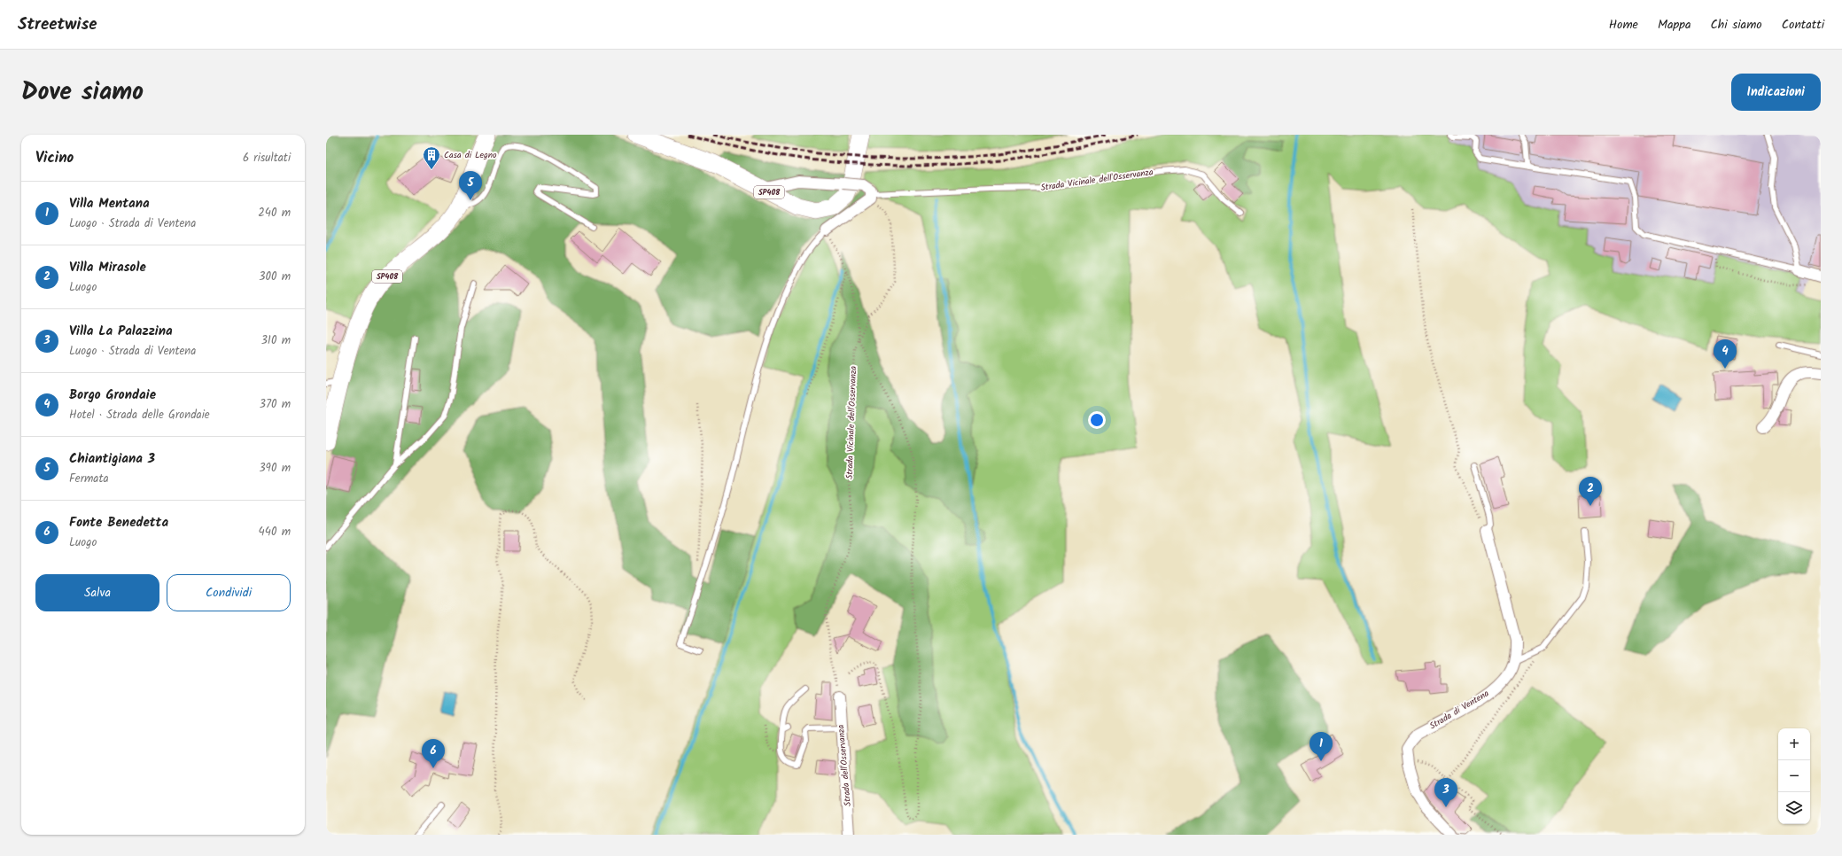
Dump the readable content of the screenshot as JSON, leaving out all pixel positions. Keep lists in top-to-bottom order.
{
  "streets": {
    "main road": ["SP408"],
    "street": ["Strada di Ventena", "Strada dell'Osservanza"],
    "lane": ["Strada Vicinale dell'Osservanza"]
  },
  "crossings": [
    ["Strada Vicinale dell'Osservanza", "Strada dell'Osservanza"]
  ],
  "places": {
    "building": ["Casa di Legno"]
  },
  "page": {
    "header": "Streetwise",
    "nav": [
      "Home",
      "Mappa",
      "Chi siamo",
      "Contatti"
    ],
    "title": "Dove siamo",
    "buttons": [
      "Indicazioni",
      ["Salva", "Condividi"]
    ],
    "heading": ["Vicino", "6 risultati"],
    "pins": [
      "5",
      "4",
      "2",
      "1",
      "6",
      "3"
    ],
    "list": [
      {
        "mark": "1",
        "name": "Villa Mentana",
        "note": "Luogo · Strada di Ventena",
        "value": "240 m"
      },
      {
        "mark": "2",
        "name": "Villa Mirasole",
        "note": "Luogo",
        "value": "300 m"
      },
      {
        "mark": "3",
        "name": "Villa La Palazzina",
        "note": "Luogo · Strada di Ventena",
        "value": "310 m"
      },
      {
        "mark": "4",
        "name": "Borgo Grondaie",
        "note": "Hotel · Strada delle Grondaie",
        "value": "370 m"
      },
      {
        "mark": "5",
        "name": "Chiantigiana 3",
        "note": "Fermata",
        "value": "390 m"
      },
      {
        "mark": "6",
        "name": "Fonte Benedetta",
        "note": "Luogo",
        "value": "440 m"
      }
    ],
    "map_buttons": ["+", "−"]
  }
}
